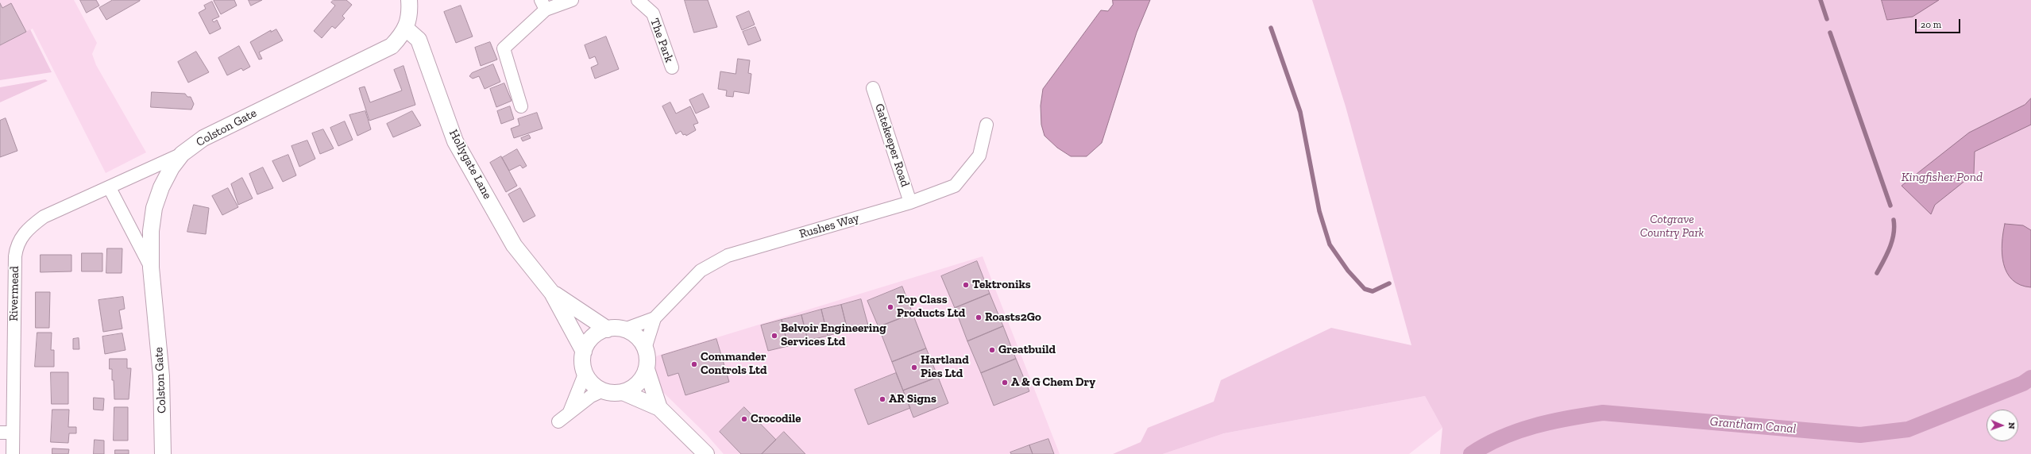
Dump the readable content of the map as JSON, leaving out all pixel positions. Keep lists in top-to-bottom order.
{
  "streets": {
    "street": [
      "The Park",
      "Colston Gate",
      "Gatekeeper Road",
      "Hollygate Lane",
      "Rushes Way",
      "Rivermead"
    ]
  },
  "crossings": [
    ["Colston Gate", "Hollygate Lane"],
    ["Colston Gate", "Rivermead"],
    ["Gatekeeper Road", "Rushes Way"]
  ],
  "water": ["Kingfisher Pond", "Grantham Canal"],
  "parks": ["Cotgrave Country Park"],
  "places": [
    "Tektroniks",
    "Top Class Products Ltd",
    "Roasts2Go",
    "Belvoir Engineering Services Ltd",
    "Greatbuild",
    "Commander Controls Ltd",
    "Hartland Pies Ltd",
    "A & G Chem Dry",
    "AR Signs",
    "Crocodile"
  ],
  "scale_bar": "20 m",
  "north": "right"
}
